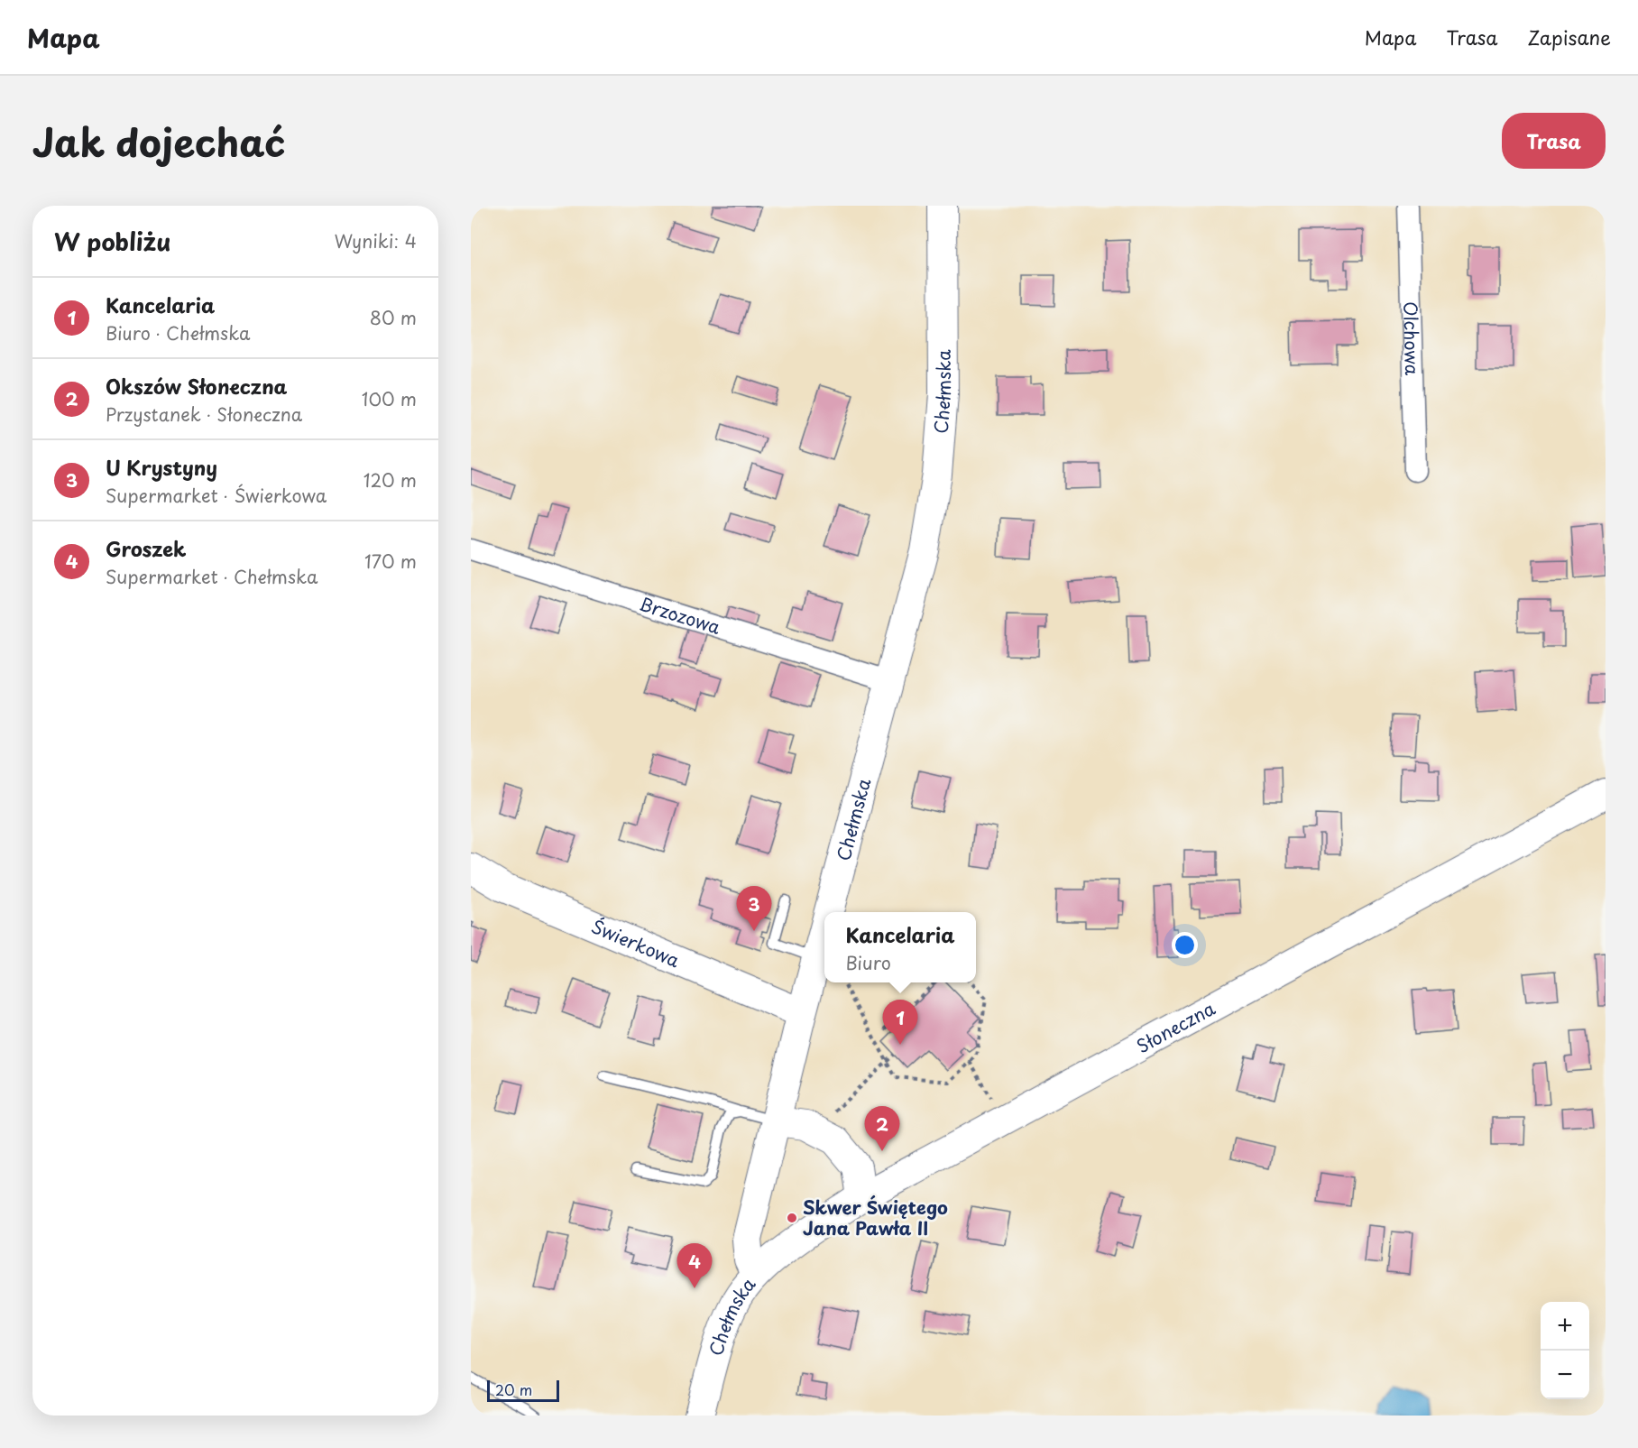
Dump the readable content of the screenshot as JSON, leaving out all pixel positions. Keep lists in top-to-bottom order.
{
  "streets": {
    "street": [
      "Olchowa",
      "Chełmska",
      "Brzozowa",
      "Świerkowa",
      "Słoneczna"
    ]
  },
  "crossings": [
    ["Chełmska", "Brzozowa"],
    ["Chełmska", "Świerkowa"],
    ["Chełmska", "Słoneczna"]
  ],
  "places": ["Skwer Świętego Jana Pawła II"],
  "scale_bar": "20 m",
  "page": {
    "header": "Mapa",
    "nav": ["Mapa", "Trasa", "Zapisane"],
    "title": "Jak dojechać",
    "buttons": "Trasa",
    "heading": ["W pobliżu", "Wyniki: 4"],
    "list": [
      {
        "mark": "1",
        "name": "Kancelaria",
        "note": "Biuro · Chełmska",
        "value": "80 m"
      },
      {
        "mark": "2",
        "name": "Okszów Słoneczna",
        "note": "Przystanek · Słoneczna",
        "value": "100 m"
      },
      {
        "mark": "3",
        "name": "U Krystyny",
        "note": "Supermarket · Świerkowa",
        "value": "120 m"
      },
      {
        "mark": "4",
        "name": "Groszek",
        "note": "Supermarket · Chełmska",
        "value": "170 m"
      }
    ],
    "pins": [
      "3",
      "1",
      "2",
      "4"
    ],
    "popup": ["Kancelaria", "Biuro"],
    "map_buttons": ["+", "−"],
    "scale": "20 m"
  }
}
